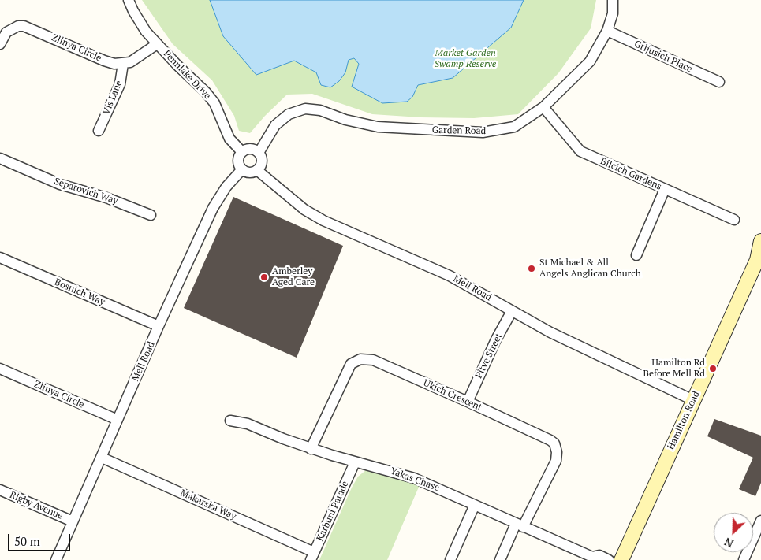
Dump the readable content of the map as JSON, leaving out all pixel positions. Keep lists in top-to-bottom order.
{
  "streets": {
    "main road": ["Hamilton Road"],
    "street": [
      "Zlinya Circle",
      "Grljusich Place",
      "Pennlake Drive",
      "Vis Lane",
      "Garden Road",
      "Bilcich Gardens",
      "Separovich Way",
      "Mell Road",
      "Bosnich Way",
      "Pitve Street",
      "Ukich Crescent",
      "Yakas Chase",
      "Makarska Way",
      "Rigby Avenue",
      "Karbuni Parade"
    ]
  },
  "crossings": [
    ["Zlinya Circle", "Vis Lane"],
    ["Zlinya Circle", "Mell Road"],
    ["Grljusich Place", "Garden Road"],
    ["Pennlake Drive", "Garden Road"],
    ["Pennlake Drive", "Mell Road"],
    ["Garden Road", "Bilcich Gardens"],
    ["Garden Road", "Mell Road"],
    ["Mell Road", "Bosnich Way"],
    ["Mell Road", "Pitve Street"],
    ["Mell Road", "Hamilton Road"],
    ["Mell Road", "Makarska Way"],
    ["Mell Road", "Rigby Avenue"],
    ["Pitve Street", "Ukich Crescent"],
    ["Ukich Crescent", "Yakas Chase"],
    ["Yakas Chase", "Karbuni Parade"],
    ["Makarska Way", "Karbuni Parade"]
  ],
  "parks": ["Market Garden Swamp Reserve"],
  "places": ["St Michael & All Angels Anglican Church", "Amberley Aged Care", "Hamilton Rd Before Mell Rd"],
  "scale_bar": "50 m",
  "north": "bottom left"
}
